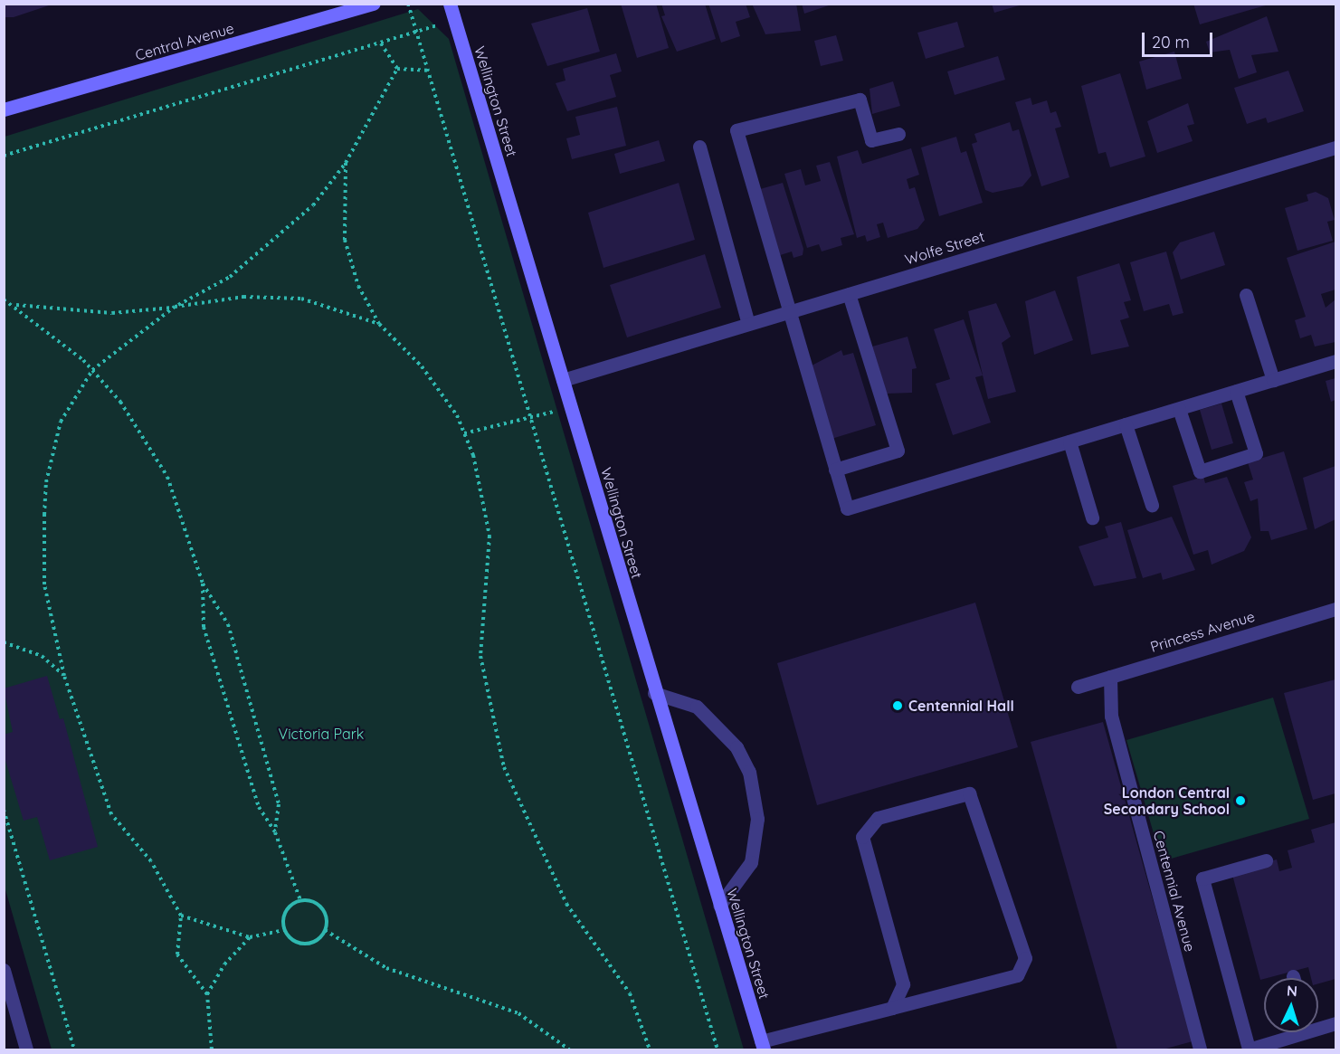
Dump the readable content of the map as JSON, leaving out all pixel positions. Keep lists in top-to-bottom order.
{
  "streets": {
    "street": [
      "Central Avenue",
      "Wellington Street",
      "Wolfe Street",
      "Princess Avenue",
      "Centennial Avenue"
    ]
  },
  "crossings": [
    ["Wellington Street", "Wolfe Street"],
    ["Princess Avenue", "Centennial Avenue"]
  ],
  "parks": ["Victoria Park"],
  "places": ["Centennial Hall", "London Central Secondary School"],
  "scale_bar": "20 m",
  "north": "top"
}
